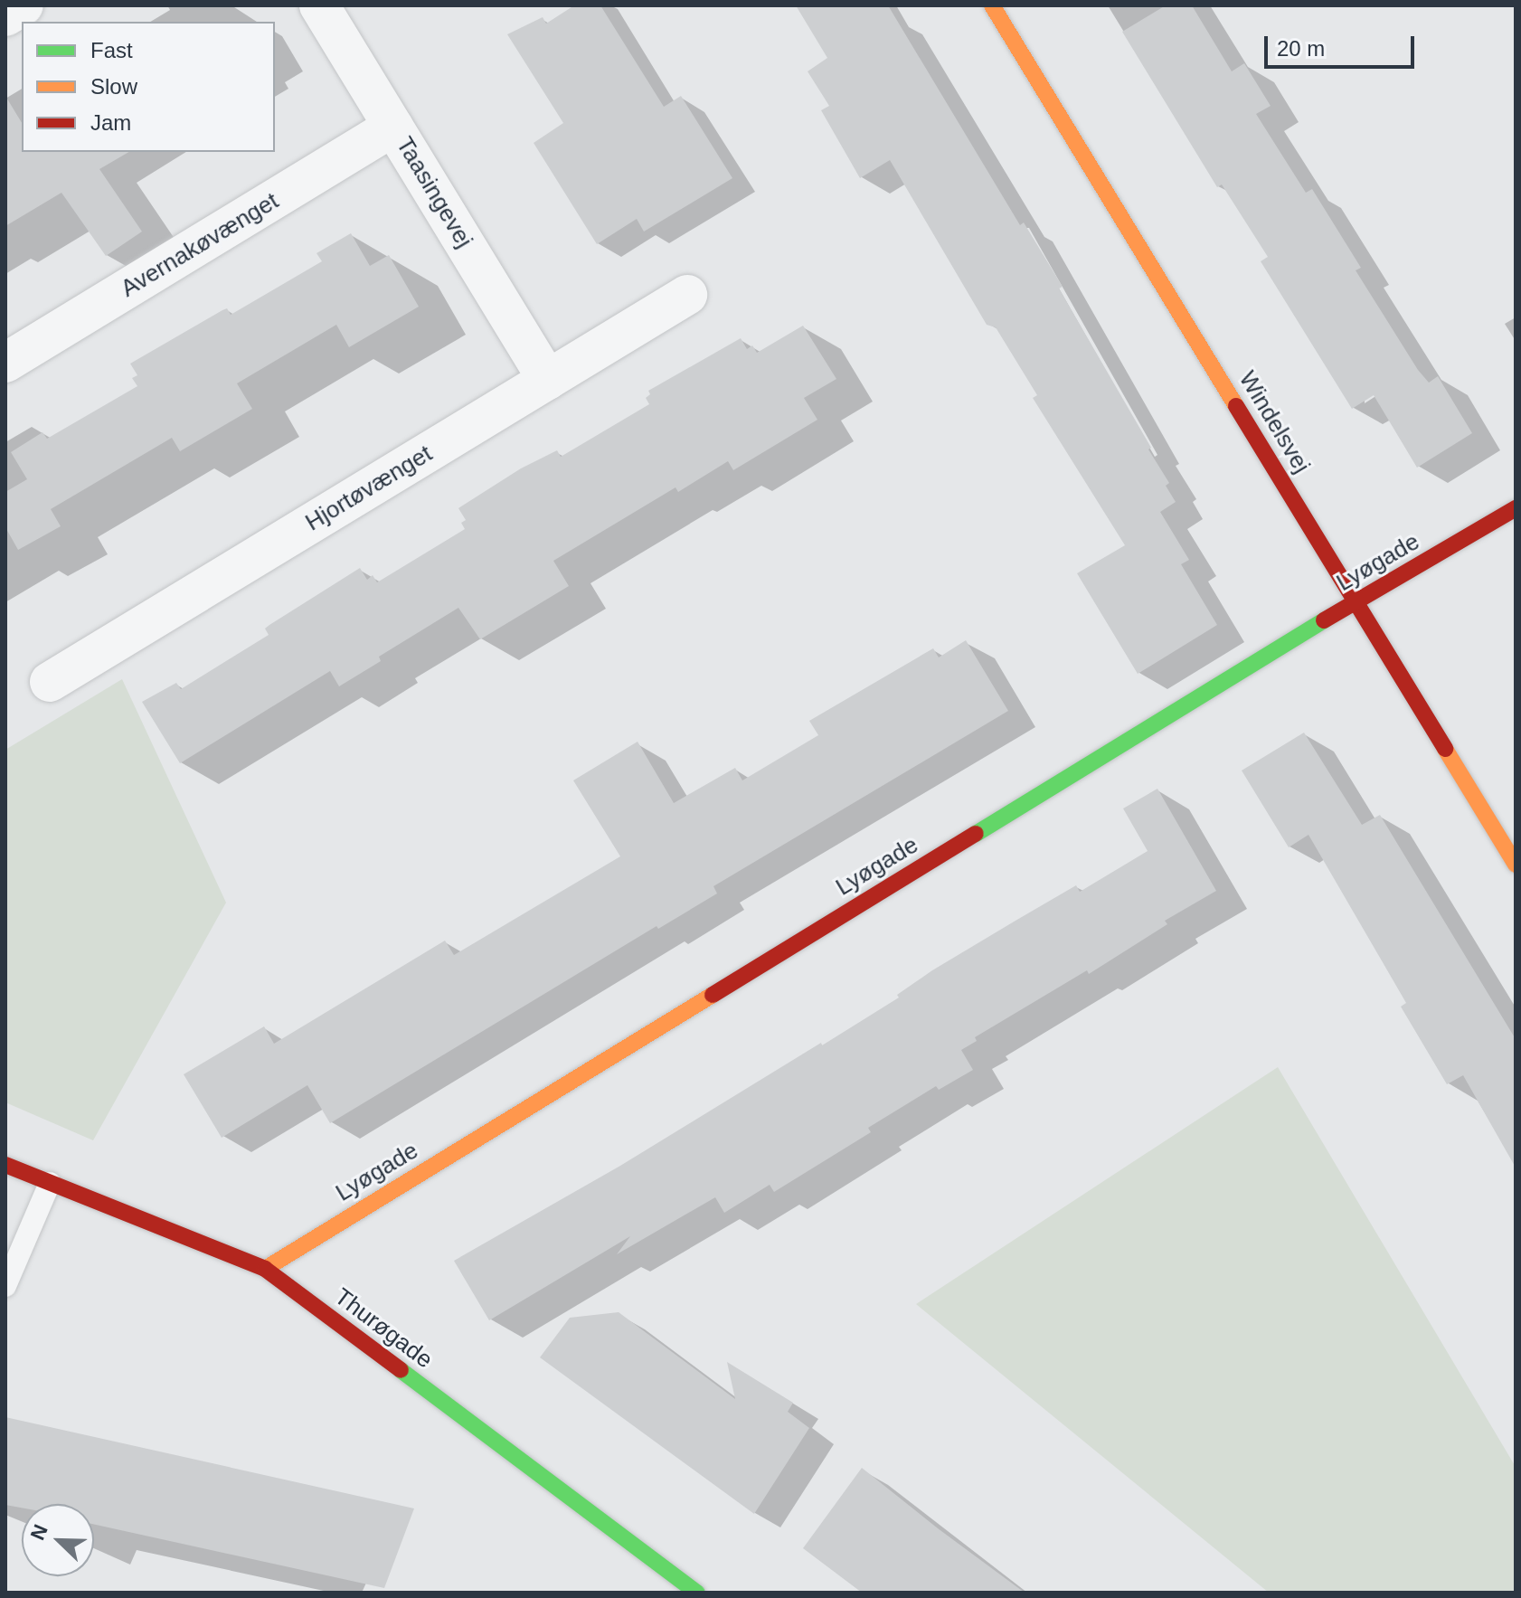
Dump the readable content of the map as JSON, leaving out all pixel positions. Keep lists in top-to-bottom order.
{
  "streets": {
    "street": [
      "Taasingevej",
      "Avernakøvænget",
      "Windelsvej",
      "Hjortøvænget",
      "Lyøgade",
      "Thurøgade"
    ]
  },
  "crossings": [
    ["Taasingevej", "Avernakøvænget"],
    ["Taasingevej", "Hjortøvænget"],
    ["Windelsvej", "Lyøgade"],
    ["Lyøgade", "Thurøgade"]
  ],
  "legend": ["Fast", "Slow", "Jam"],
  "scale_bar": "20 m",
  "north": "top left"
}
